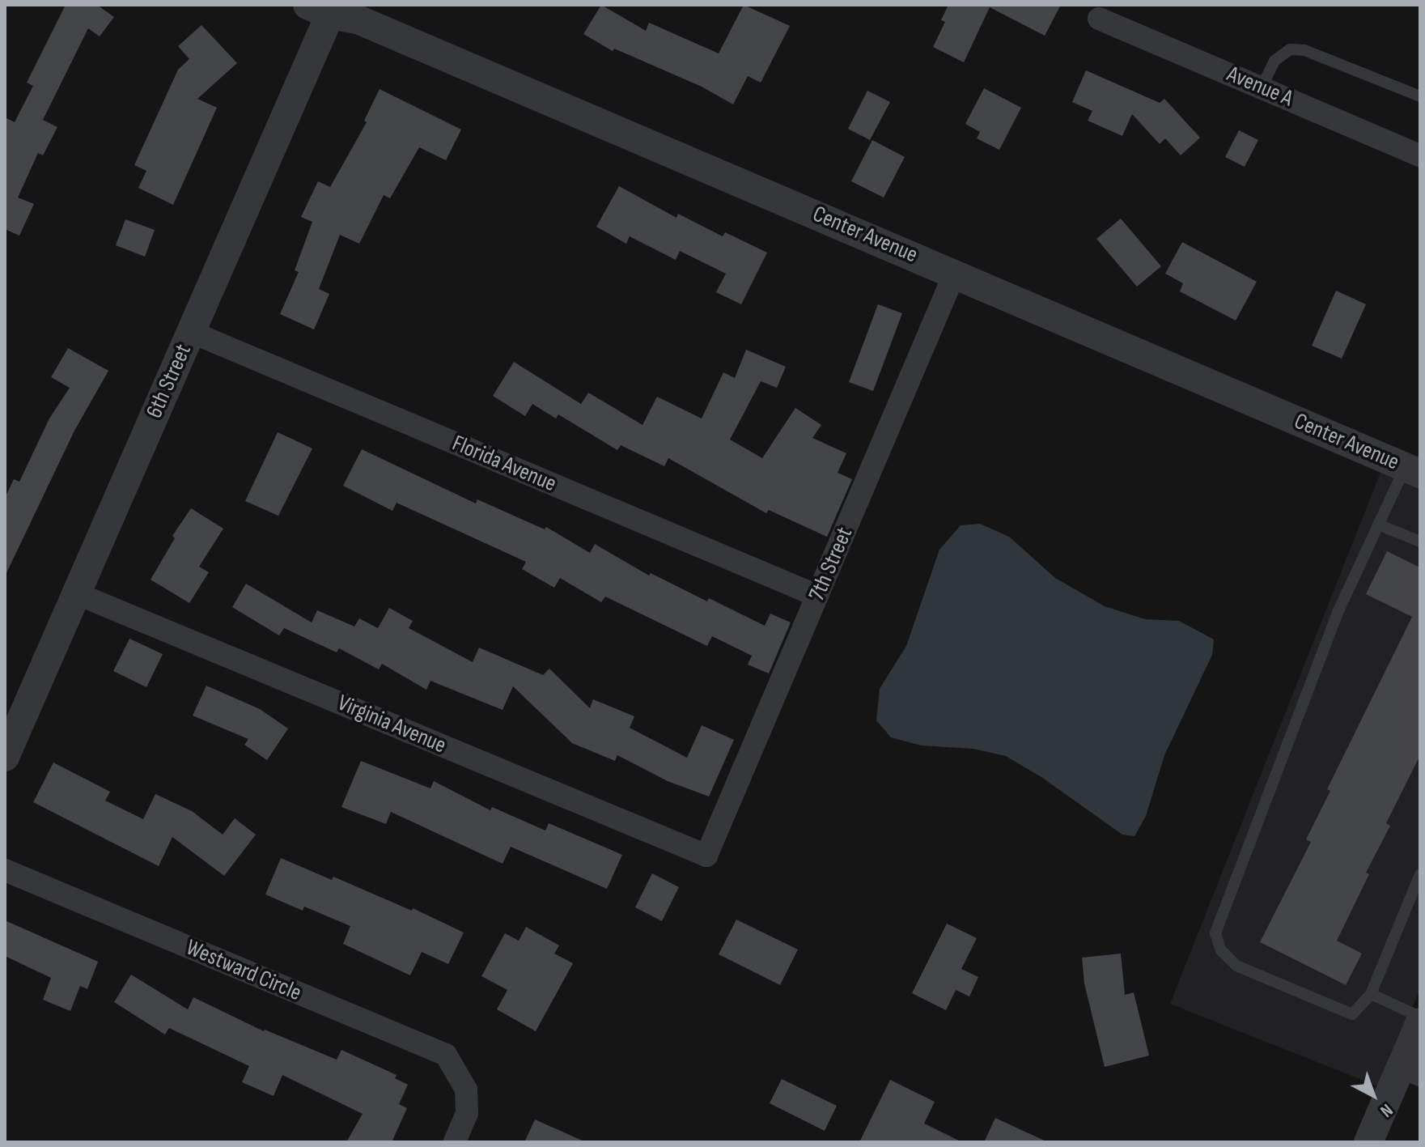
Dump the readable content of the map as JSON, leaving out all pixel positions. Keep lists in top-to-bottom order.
{
  "streets": {
    "street": [
      "Avenue A",
      "Center Avenue",
      "6th Street",
      "Florida Avenue",
      "7th Street",
      "Virginia Avenue",
      "Westward Circle"
    ]
  },
  "crossings": [
    ["Center Avenue", "6th Street"],
    ["Center Avenue", "7th Street"],
    ["6th Street", "Florida Avenue"],
    ["6th Street", "Virginia Avenue"],
    ["Florida Avenue", "7th Street"],
    ["7th Street", "Virginia Avenue"]
  ],
  "north": "bottom right"
}
